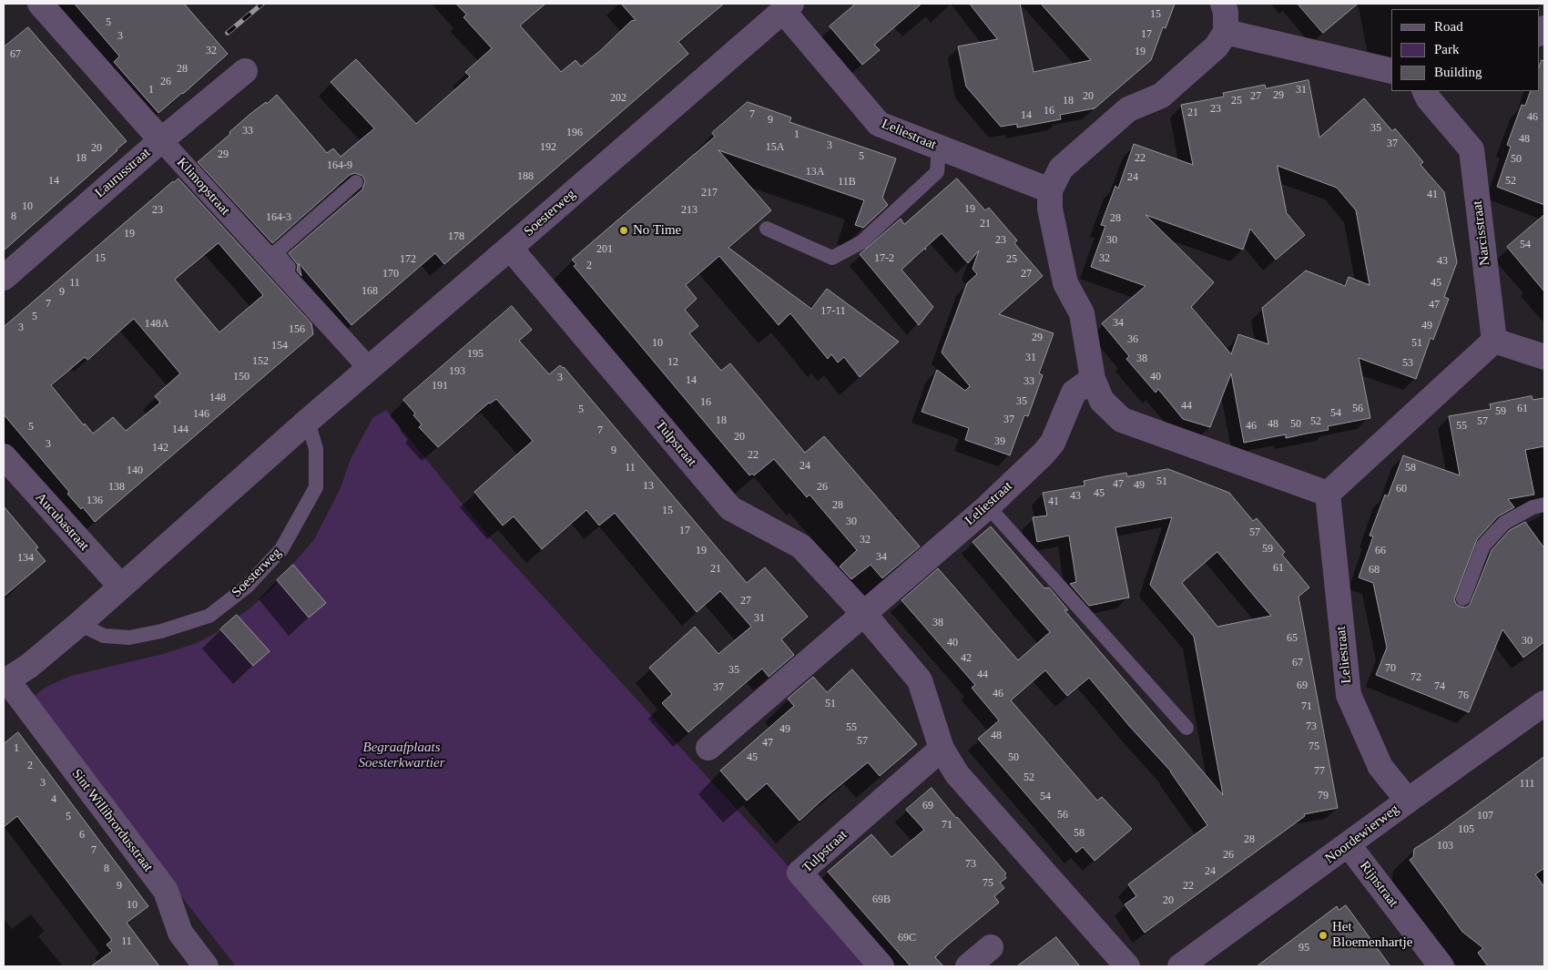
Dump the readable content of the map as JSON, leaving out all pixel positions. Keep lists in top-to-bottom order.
{
  "streets": {
    "street": [
      "Leliestraat",
      "Laurusstraat",
      "Klimopstraat",
      "Soesterweg",
      "Narcisstraat",
      "Tulpstraat",
      "Aucubastraat",
      "Sint Willibrordusstraat",
      "Noordewierweg",
      "Rijnstraat"
    ]
  },
  "crossings": [
    ["Leliestraat", "Soesterweg"],
    ["Leliestraat", "Tulpstraat"],
    ["Leliestraat", "Noordewierweg"],
    ["Laurusstraat", "Klimopstraat"],
    ["Klimopstraat", "Soesterweg"],
    ["Soesterweg", "Tulpstraat"],
    ["Soesterweg", "Aucubastraat"],
    ["Soesterweg", "Sint Willibrordusstraat"],
    ["Noordewierweg", "Rijnstraat"]
  ],
  "parks": ["Begraafplaats Soesterkwartier"],
  "places": ["No Time", "Het Bloemenhartje"],
  "house_numbers": [
    "15",
    "5",
    "17",
    "3",
    "32",
    "19",
    "67",
    "28",
    "26",
    "1",
    "31",
    "29",
    "20",
    "27",
    "202",
    "18",
    "25",
    "23",
    "16",
    "21",
    "7",
    "14",
    "46",
    "9",
    "35",
    "33",
    "196",
    "1",
    "48",
    "37",
    "3",
    "192",
    "15A",
    "20",
    "29",
    "5",
    "18",
    "22",
    "50",
    "164-9",
    "13A",
    "188",
    "24",
    "14",
    "52",
    "11B",
    "217",
    "41",
    "10",
    "19",
    "23",
    "213",
    "8",
    "164-3",
    "28",
    "21",
    "19",
    "178",
    "23",
    "30",
    "54",
    "201",
    "15",
    "17-2",
    "32",
    "172",
    "25",
    "43",
    "2",
    "170",
    "27",
    "11",
    "45",
    "168",
    "9",
    "7",
    "47",
    "17-11",
    "5",
    "34",
    "148A",
    "49",
    "3",
    "156",
    "29",
    "36",
    "10",
    "51",
    "154",
    "195",
    "31",
    "38",
    "152",
    "12",
    "53",
    "193",
    "150",
    "40",
    "3",
    "14",
    "33",
    "191",
    "148",
    "35",
    "16",
    "44",
    "56",
    "61",
    "5",
    "59",
    "54",
    "146",
    "37",
    "18",
    "52",
    "57",
    "48",
    "50",
    "46",
    "55",
    "5",
    "144",
    "7",
    "20",
    "39",
    "3",
    "142",
    "9",
    "22",
    "24",
    "11",
    "58",
    "140",
    "51",
    "47",
    "49",
    "13",
    "138",
    "26",
    "60",
    "45",
    "43",
    "136",
    "41",
    "28",
    "15",
    "30",
    "17",
    "57",
    "32",
    "59",
    "19",
    "66",
    "34",
    "134",
    "61",
    "21",
    "68",
    "27",
    "31",
    "38",
    "65",
    "30",
    "40",
    "42",
    "67",
    "70",
    "35",
    "44",
    "72",
    "69",
    "74",
    "37",
    "46",
    "76",
    "51",
    "71",
    "73",
    "55",
    "49",
    "48",
    "57",
    "47",
    "75",
    "1",
    "45",
    "50",
    "2",
    "77",
    "52",
    "3",
    "111",
    "79",
    "54",
    "4",
    "69",
    "56",
    "107",
    "5",
    "71",
    "105",
    "58",
    "6",
    "28",
    "103",
    "7",
    "26",
    "73",
    "8",
    "24",
    "75",
    "9",
    "22",
    "69B",
    "20",
    "10",
    "69C",
    "11",
    "95"
  ],
  "legend": ["Road", "Park", "Building"]
}
